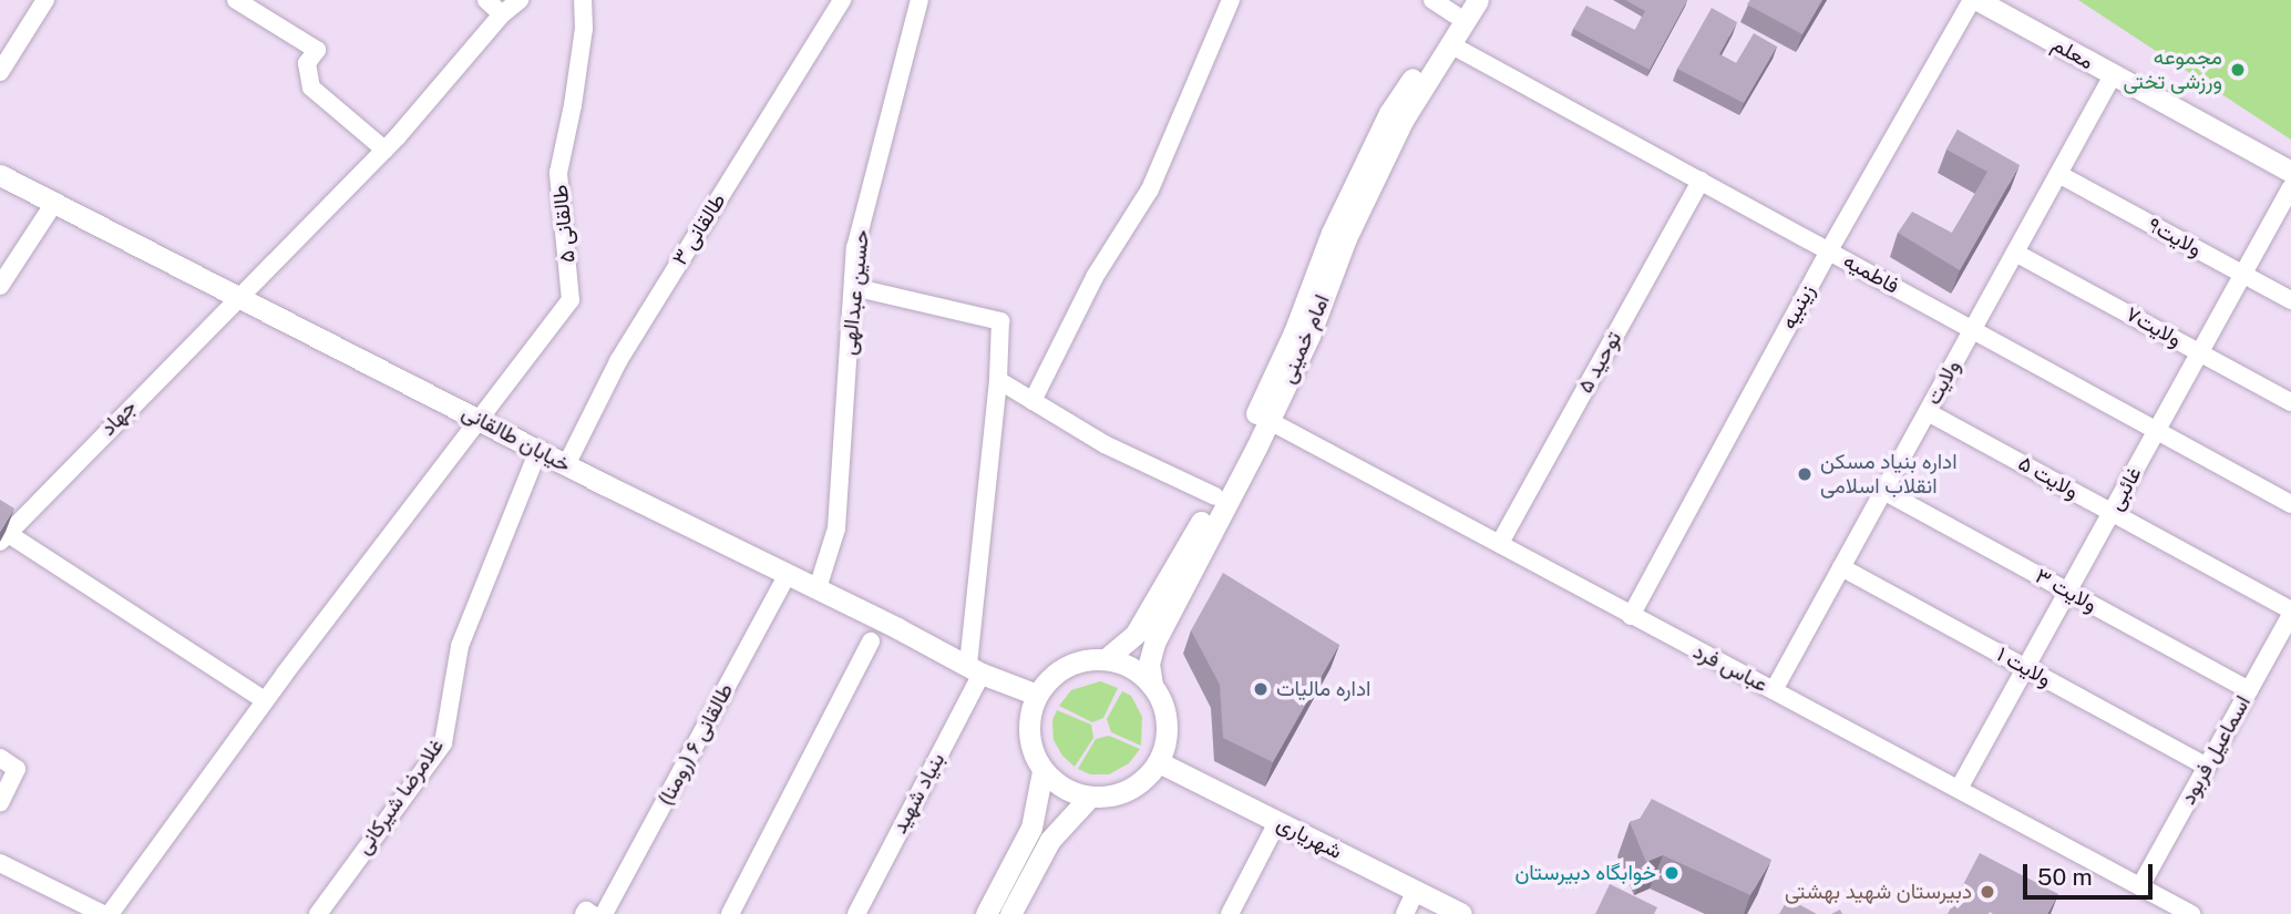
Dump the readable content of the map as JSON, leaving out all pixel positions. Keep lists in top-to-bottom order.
{
  "streets": {
    "main road": [
      "معلم",
      "امام خمینی",
      "خیابان طالقانی",
      "شهریاری"
    ],
    "street": [
      "طالقانی ۵",
      "طالقانی ۳",
      "ولایت۹",
      "فاطمیه",
      "حسین عبدالهی",
      "زینبیه",
      "ولایت۷",
      "توحید ۵",
      "ولایت",
      "جهاد",
      "ولایت ۵",
      "غائبی",
      "ولایت ۳",
      "ولایت ۱",
      "عباس فرد",
      "طالقانی ۶ (رومنا)",
      "اسماعیل فربود",
      "بنیاد شهید",
      "غلامرضا شیرکانی"
    ]
  },
  "crossings": [
    ["معلم", "زینبیه"],
    ["معلم", "ولایت"],
    ["طالقانی ۵", "خیابان طالقانی"],
    ["طالقانی ۳", "خیابان طالقانی"],
    ["ولایت۹", "ولایت"],
    ["ولایت۹", "غائبی"],
    ["فاطمیه", "زینبیه"],
    ["فاطمیه", "امام خمینی"],
    ["فاطمیه", "توحید ۵"],
    ["فاطمیه", "ولایت"],
    ["فاطمیه", "غائبی"],
    ["حسین عبدالهی", "خیابان طالقانی"],
    ["زینبیه", "عباس فرد"],
    ["ولایت۷", "ولایت"],
    ["ولایت۷", "غائبی"],
    ["امام خمینی", "خیابان طالقانی"],
    ["امام خمینی", "عباس فرد"],
    ["امام خمینی", "شهریاری"],
    ["توحید ۵", "عباس فرد"],
    ["ولایت", "ولایت ۵"],
    ["ولایت", "ولایت ۳"],
    ["ولایت", "ولایت ۱"],
    ["ولایت", "عباس فرد"],
    ["جهاد", "خیابان طالقانی"],
    ["خیابان طالقانی", "طالقانی ۶ (رومنا)"],
    ["خیابان طالقانی", "بنیاد شهید"],
    ["خیابان طالقانی", "غلامرضا شیرکانی"],
    ["خیابان طالقانی", "شهریاری"],
    ["ولایت ۵", "غائبی"],
    ["ولایت ۵", "اسماعیل فربود"],
    ["غائبی", "ولایت ۳"],
    ["غائبی", "ولایت ۱"],
    ["غائبی", "عباس فرد"],
    ["ولایت ۳", "اسماعیل فربود"],
    ["ولایت ۱", "اسماعیل فربود"],
    ["عباس فرد", "اسماعیل فربود"]
  ],
  "places": [
    "مجموعه ورزشی تختی",
    "اداره بنیاد مسکن انقلاب اسلامی",
    "اداره مالیات",
    "خوابگاه دبیرستان",
    "دبیرستان شهید بهشتی"
  ],
  "scale_bar": "50 m"
}
